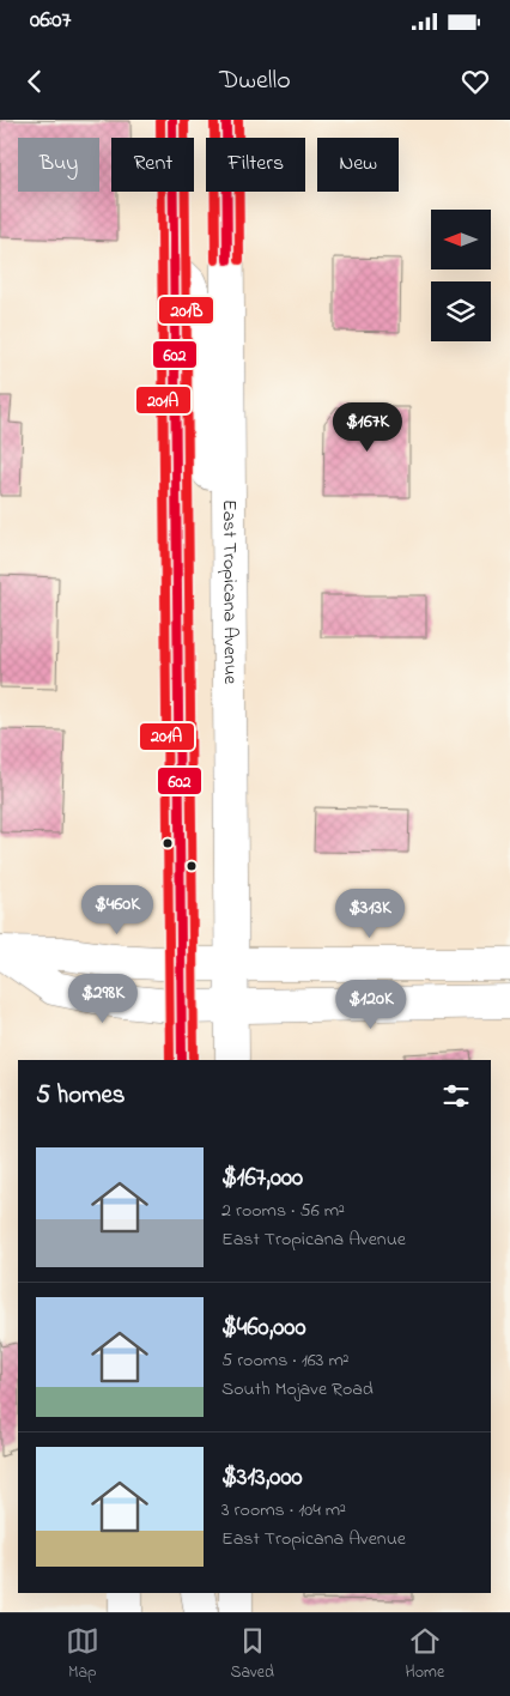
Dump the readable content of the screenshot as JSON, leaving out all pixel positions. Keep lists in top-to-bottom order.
{
  "streets": {
    "main road": ["East Tropicana Avenue"]
  },
  "lines": ["transit line 602", "transit line 201A", "transit line 201B"],
  "north": "left",
  "page": {
    "status": "06:07",
    "header": "Dwello",
    "chip": [
      "Buy",
      "Rent",
      "Filters",
      "New"
    ],
    "price": [
      "$167K",
      "$460K",
      "$313K",
      "$298K",
      "$120K"
    ],
    "heading": "5 homes",
    "list": [
      {
        "name": "$167,000",
        "note": "2 rooms · 56 m² · East Tropicana Avenue"
      },
      {
        "name": "$460,000",
        "note": "5 rooms · 163 m² · South Mojave Road"
      },
      {
        "name": "$313,000",
        "note": "3 rooms · 104 m² · East Tropicana Avenue"
      }
    ],
    "tabs": ["Map", "Saved", "Home"]
  }
}
